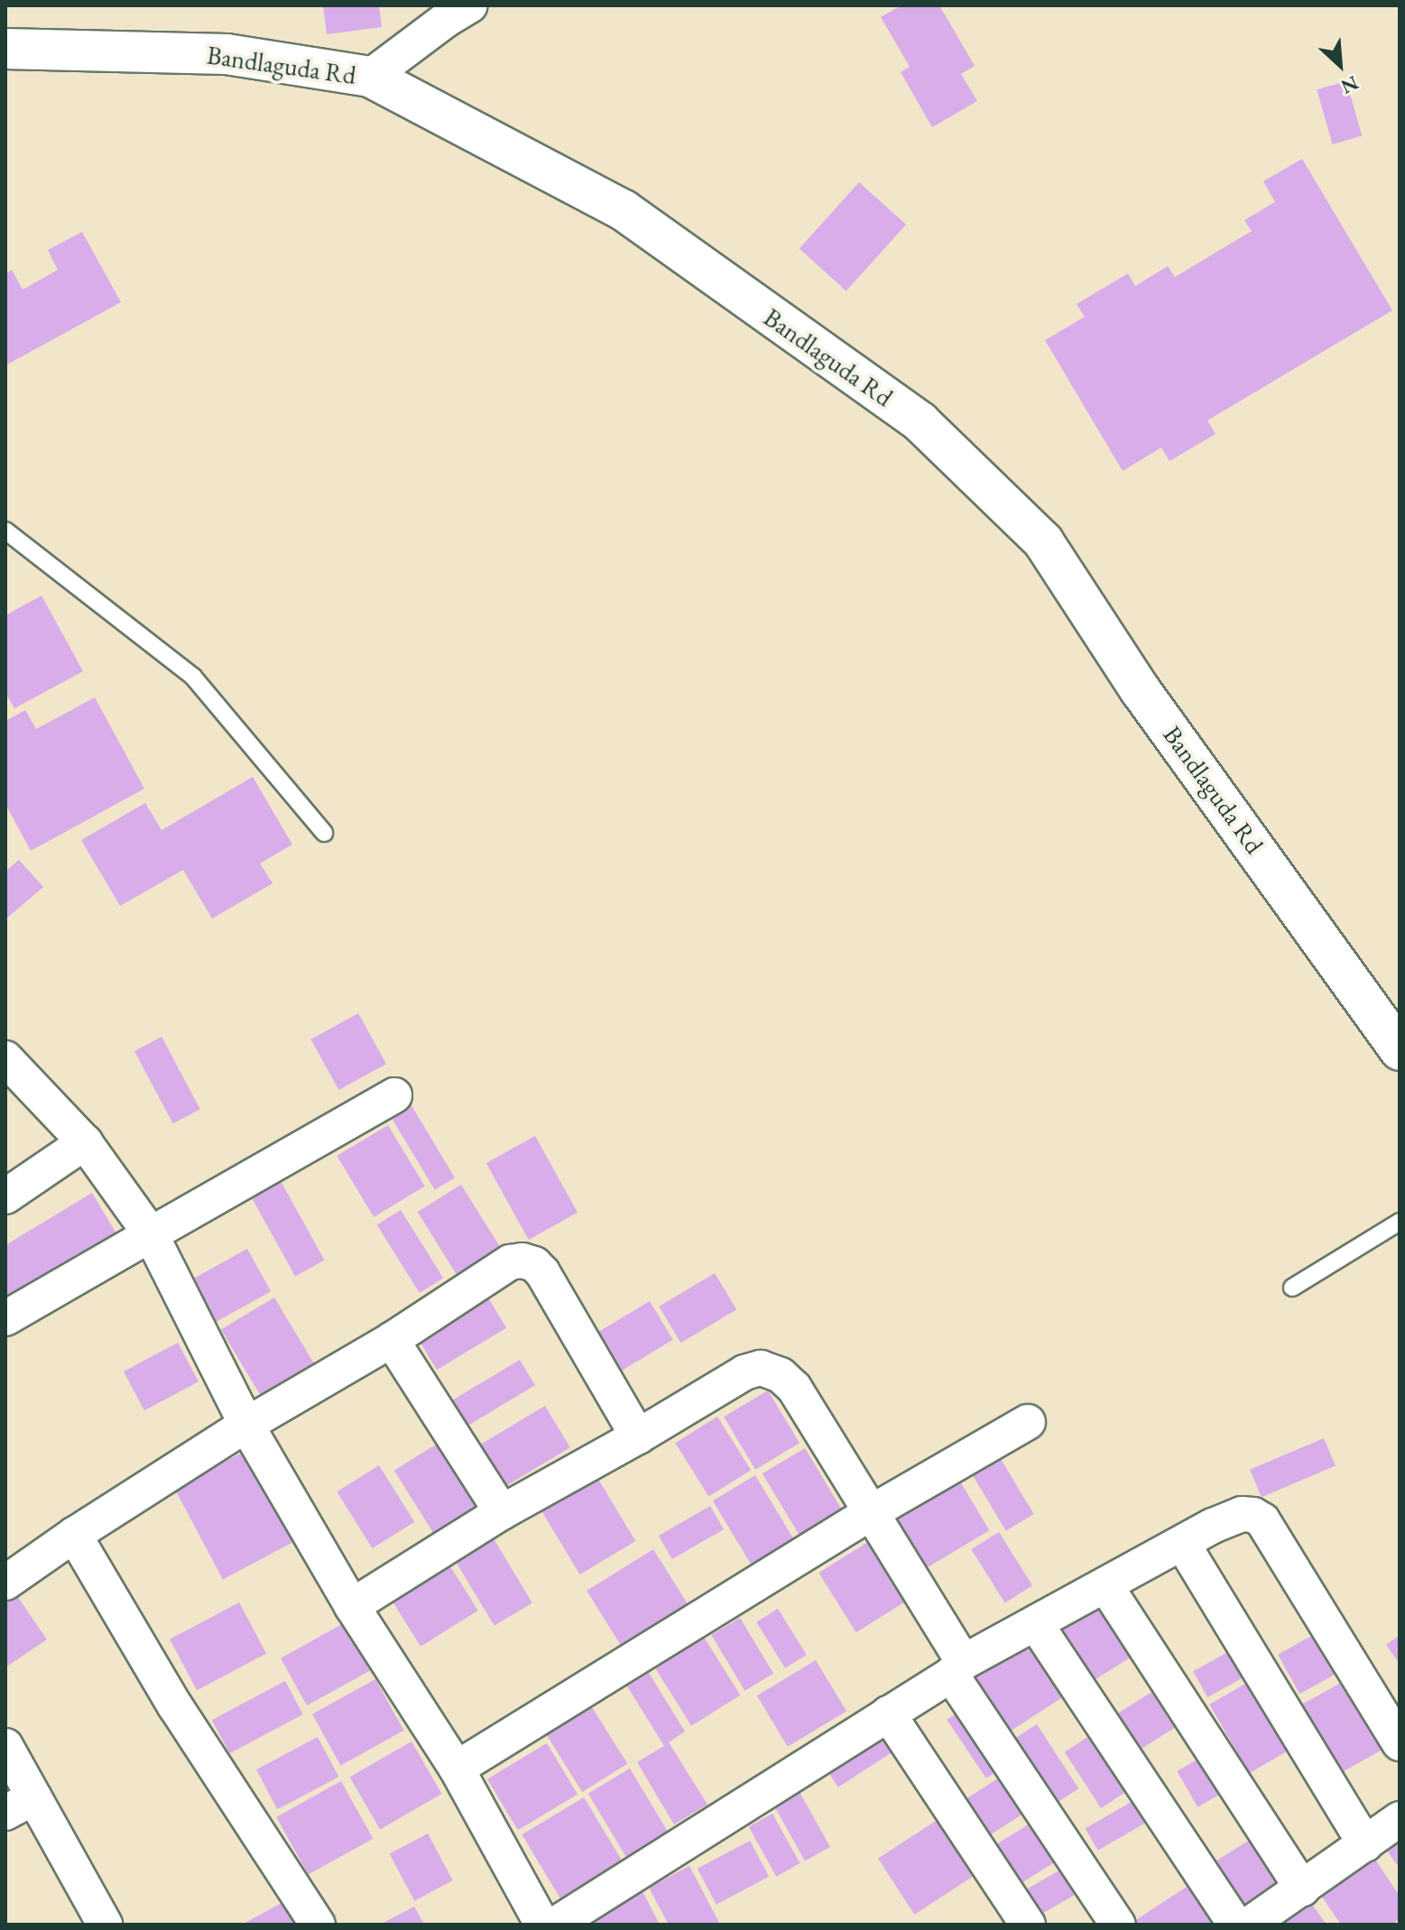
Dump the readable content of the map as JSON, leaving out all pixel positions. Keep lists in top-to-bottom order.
{
  "streets": {
    "street": ["Bandlaguda Rd"]
  },
  "north": "bottom right"
}
